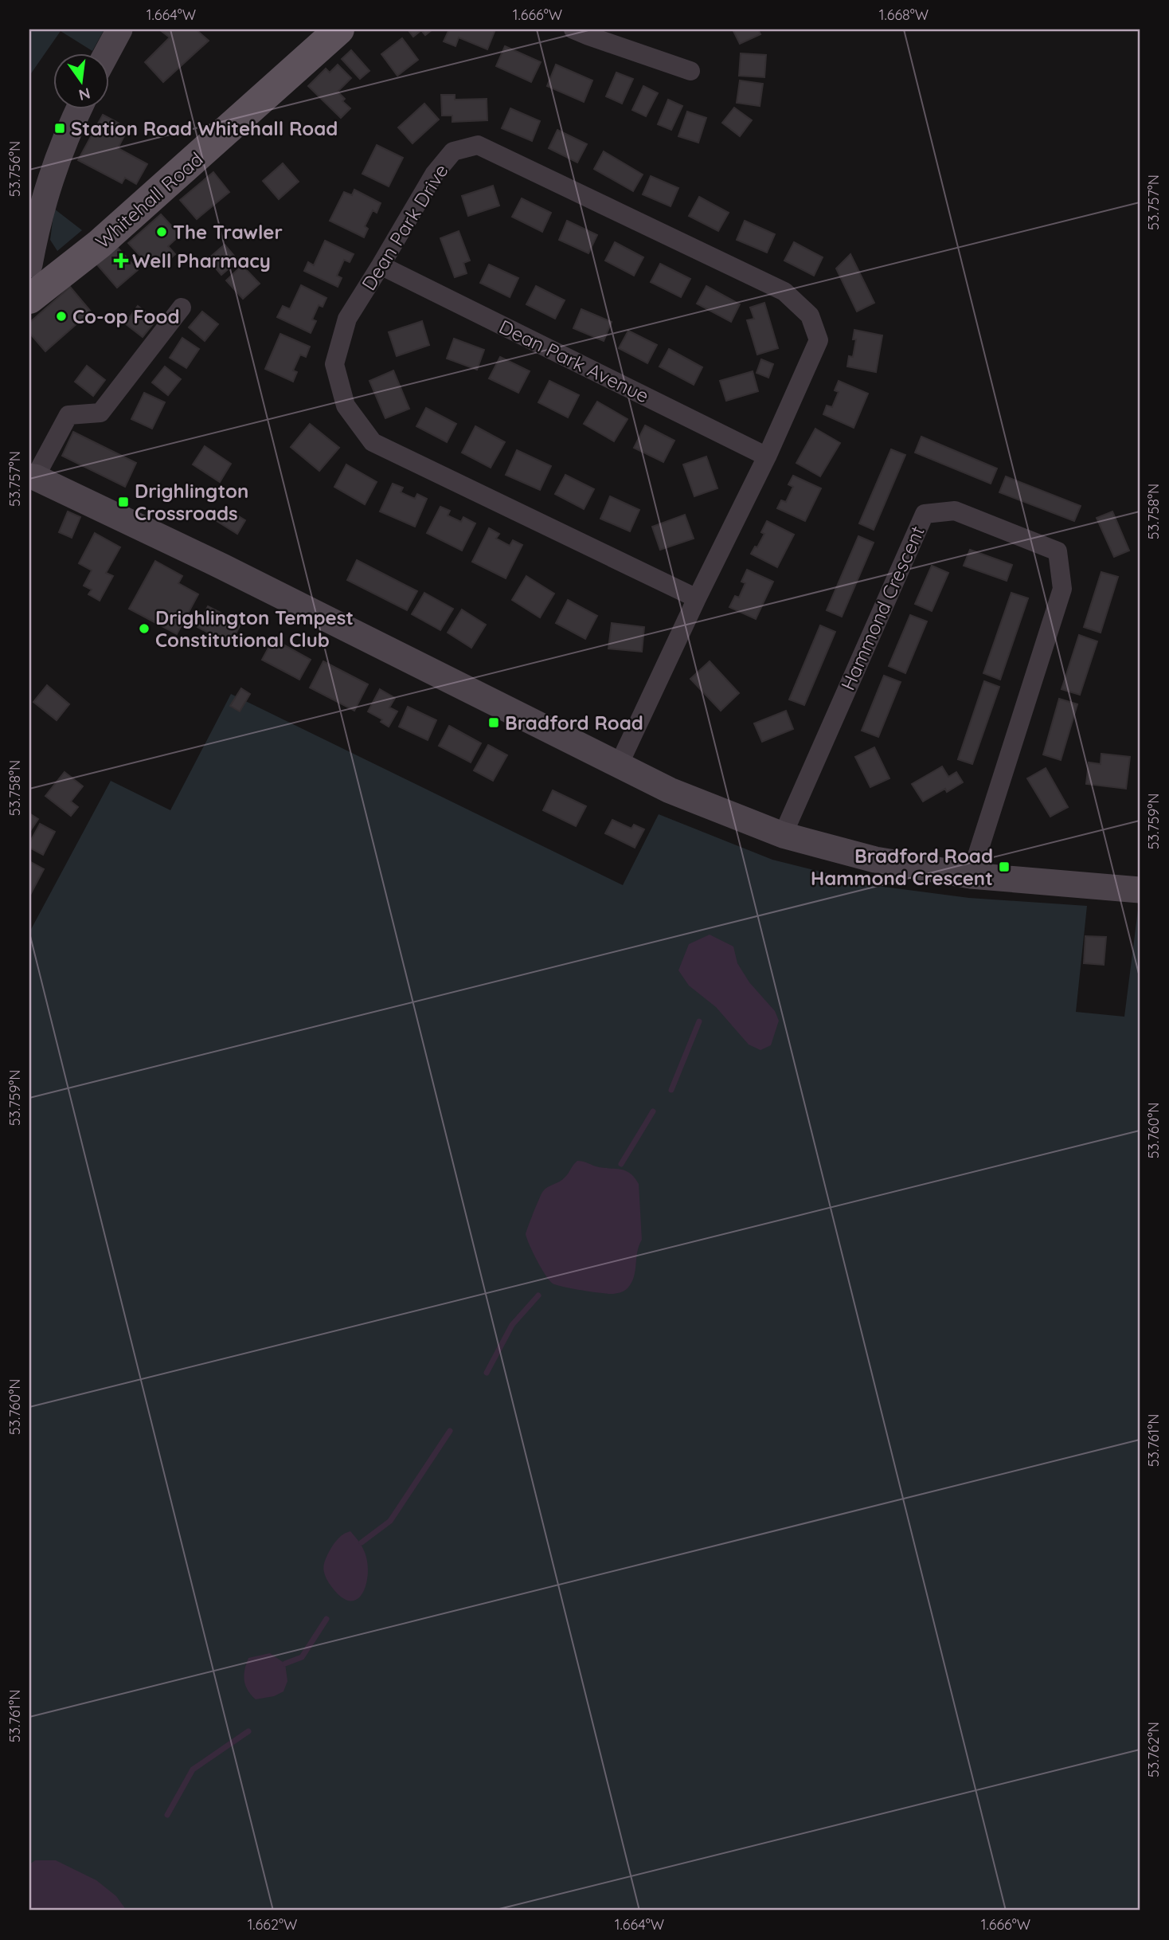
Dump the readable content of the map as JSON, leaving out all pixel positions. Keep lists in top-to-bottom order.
{
  "streets": {
    "main road": ["Whitehall Road"],
    "street": ["Dean Park Drive", "Dean Park Avenue", "Hammond Crescent"]
  },
  "crossings": [
    ["Dean Park Drive", "Dean Park Avenue"]
  ],
  "places": {
    "transit": [
      "Station Road Whitehall Road",
      "Drighlington Crossroads",
      "Bradford Road",
      "Bradford Road Hammond Crescent"
    ],
    "other": ["The Trawler", "Co-op Food", "Drighlington Tempest Constitutional Club"],
    "health": ["Well Pharmacy"]
  },
  "north": "bottom",
  "coordinates": [
    "1.664°W",
    "1.666°W",
    "1.668°W",
    "53.756°N",
    "53.757°N",
    "53.758°N",
    "53.759°N",
    "53.760°N",
    "53.761°N",
    "53.762°N",
    "1.662°W"
  ]
}
